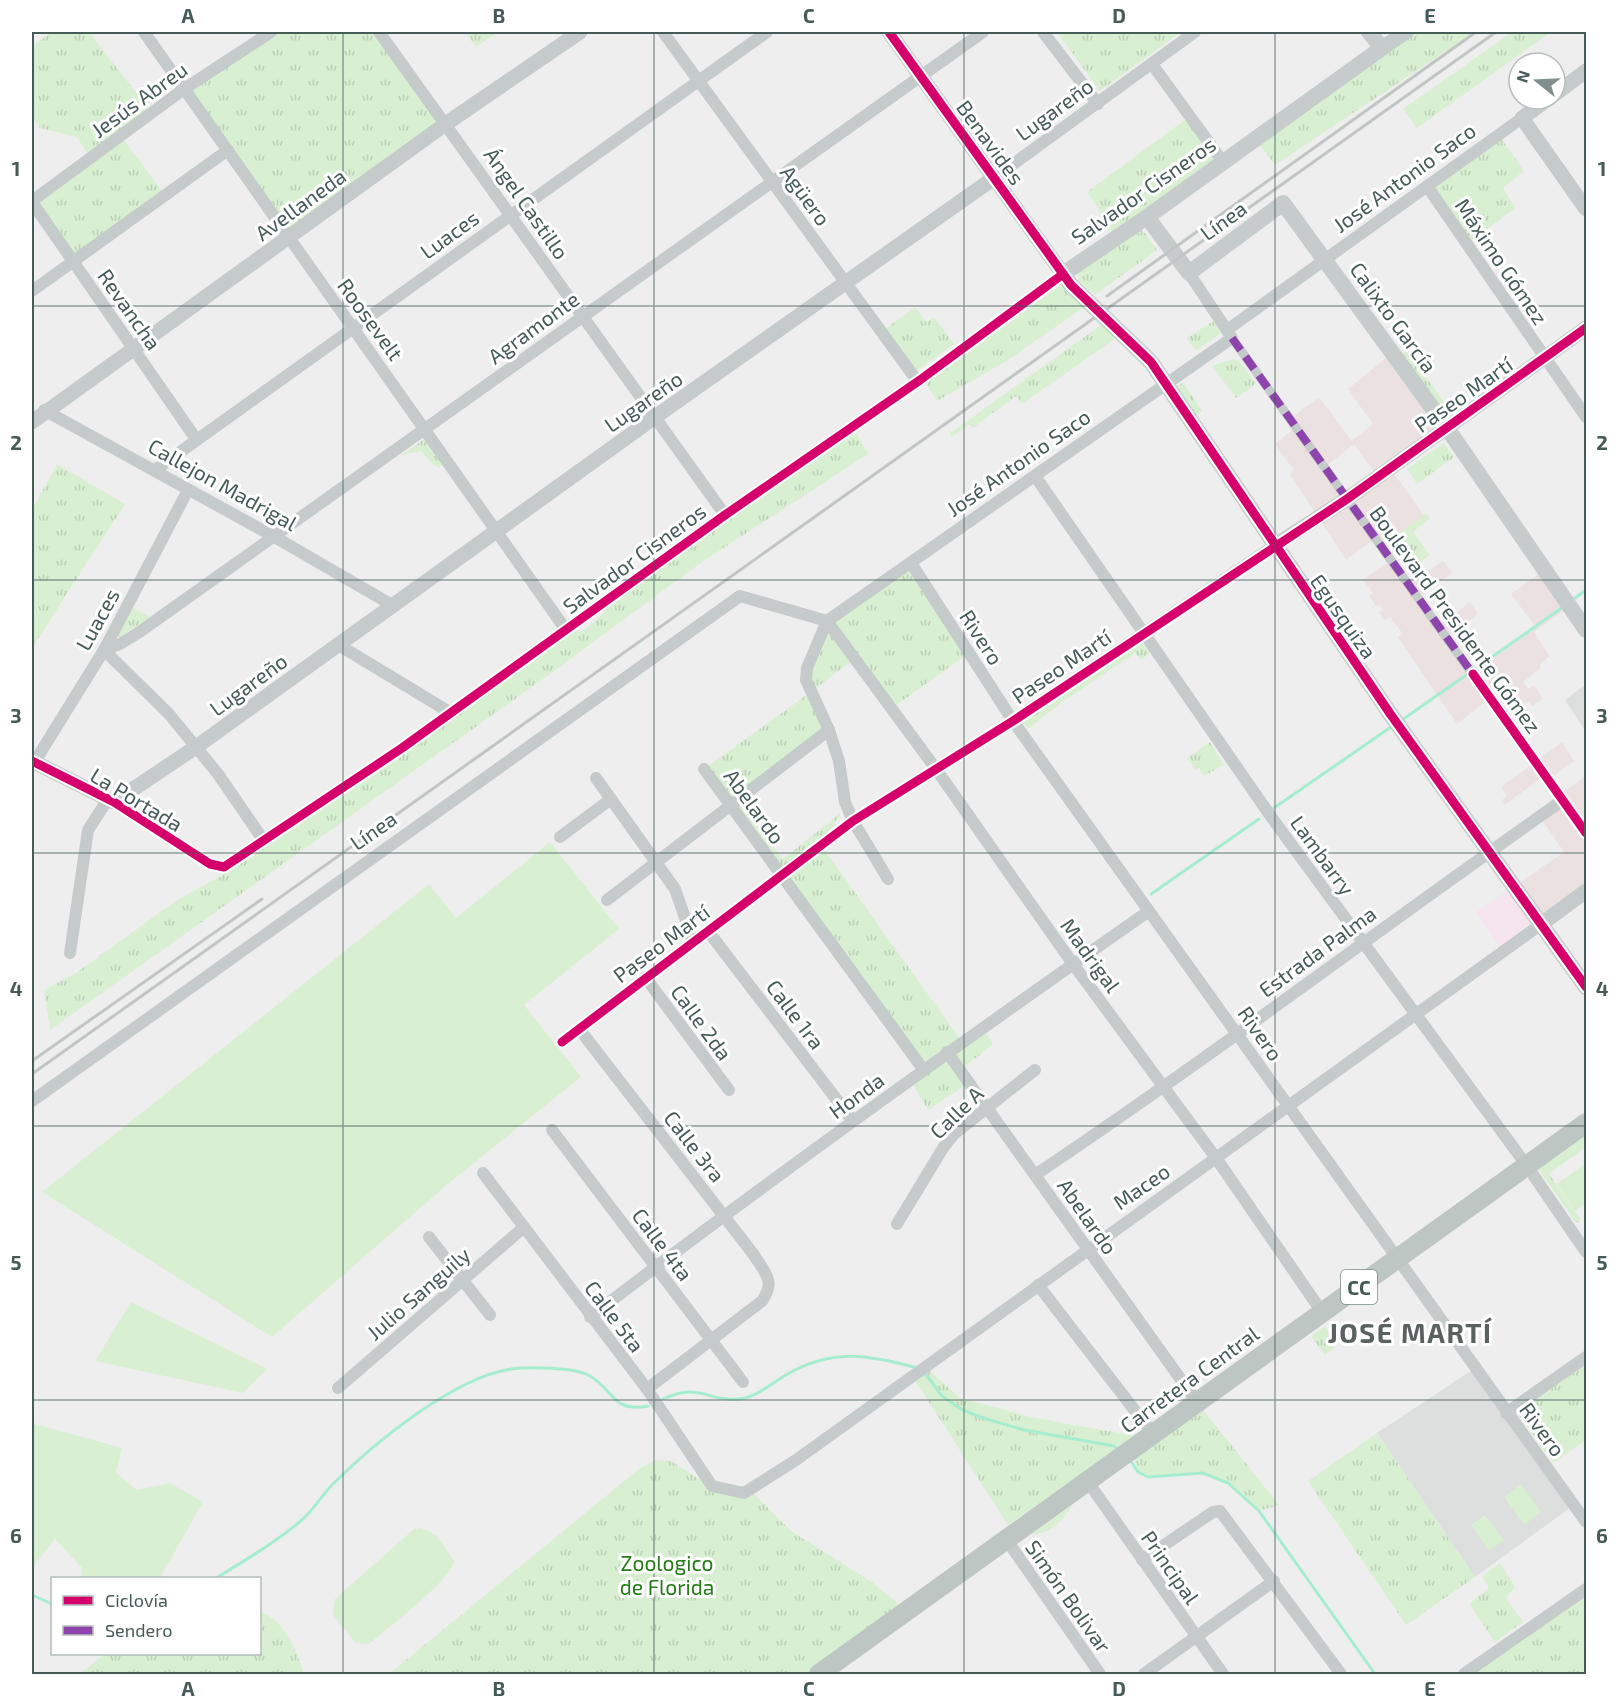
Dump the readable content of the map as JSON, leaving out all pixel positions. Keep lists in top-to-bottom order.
{
  "streets": {
    "highway": ["CC", "Carretera Central"],
    "main road": [
      "Salvador Cisneros",
      "Línea",
      "Calixto García",
      "Egusquiza"
    ],
    "street": [
      "Jesús Abreu",
      "Lugareño",
      "Benavides",
      "José Antonio Saco",
      "Agüero",
      "Ángel Castillo",
      "Avellaneda",
      "Luaces",
      "Máximo Gómez",
      "Revancha",
      "Roosevelt",
      "Agramonte",
      "Paseo Martí",
      "Callejon Madrigal",
      "Boulevard Presidente Gómez",
      "Rivero",
      "La Portada",
      "Abelardo",
      "Lambarry",
      "Estrada Palma",
      "Madrigal",
      "Calle 1ra",
      "Calle 2da",
      "Honda",
      "Calle A",
      "Calle 3ra",
      "Maceo",
      "Calle 4ta",
      "Julio Sanguily",
      "Calle 5ta",
      "Principal",
      "Simón Bolivar"
    ]
  },
  "crossings": [
    ["Jesús Abreu", "Revancha"],
    ["Jesús Abreu", "Roosevelt"],
    ["Lugareño", "Benavides"],
    ["Lugareño", "Agüero"],
    ["Lugareño", "Ángel Castillo"],
    ["Lugareño", "Roosevelt"],
    ["Lugareño", "Callejon Madrigal"],
    ["Lugareño", "La Portada"],
    ["Benavides", "Salvador Cisneros"],
    ["Benavides", "Agramonte"],
    ["Benavides", "Egusquiza"],
    ["José Antonio Saco", "Línea"],
    ["José Antonio Saco", "Máximo Gómez"],
    ["José Antonio Saco", "Calixto García"],
    ["José Antonio Saco", "Egusquiza"],
    ["José Antonio Saco", "Boulevard Presidente Gómez"],
    ["José Antonio Saco", "Rivero"],
    ["José Antonio Saco", "Lambarry"],
    ["José Antonio Saco", "Madrigal"],
    ["Salvador Cisneros", "Agüero"],
    ["Salvador Cisneros", "Ángel Castillo"],
    ["Salvador Cisneros", "Roosevelt"],
    ["Salvador Cisneros", "Egusquiza"],
    ["Salvador Cisneros", "La Portada"],
    ["Agüero", "Luaces"],
    ["Agüero", "Agramonte"],
    ["Ángel Castillo", "Avellaneda"],
    ["Ángel Castillo", "Luaces"],
    ["Ángel Castillo", "Agramonte"],
    ["Avellaneda", "Revancha"],
    ["Avellaneda", "Roosevelt"],
    ["Avellaneda", "Callejon Madrigal"],
    ["Línea", "Calixto García"],
    ["Línea", "Madrigal"],
    ["Luaces", "Revancha"],
    ["Luaces", "Roosevelt"],
    ["Luaces", "Agramonte"],
    ["Luaces", "Callejon Madrigal"],
    ["Luaces", "La Portada"],
    ["Máximo Gómez", "Paseo Martí"],
    ["Calixto García", "Paseo Martí"],
    ["Roosevelt", "Agramonte"],
    ["Agramonte", "Callejon Madrigal"],
    ["Paseo Martí", "Egusquiza"],
    ["Paseo Martí", "Boulevard Presidente Gómez"],
    ["Paseo Martí", "Rivero"],
    ["Paseo Martí", "Abelardo"],
    ["Paseo Martí", "Lambarry"],
    ["Paseo Martí", "Madrigal"],
    ["Paseo Martí", "Calle 1ra"],
    ["Paseo Martí", "Calle 2da"],
    ["Paseo Martí", "Calle 3ra"],
    ["Egusquiza", "Estrada Palma"],
    ["Egusquiza", "Maceo"],
    ["Boulevard Presidente Gómez", "Estrada Palma"],
    ["Rivero", "Estrada Palma"],
    ["Rivero", "Honda"],
    ["Rivero", "Maceo"],
    ["Rivero", "Carretera Central"],
    ["Abelardo", "Estrada Palma"],
    ["Abelardo", "Honda"],
    ["Abelardo", "Calle A"],
    ["Abelardo", "Maceo"],
    ["Abelardo", "Carretera Central"],
    ["Lambarry", "Estrada Palma"],
    ["Lambarry", "Maceo"],
    ["Lambarry", "Carretera Central"],
    ["Estrada Palma", "Madrigal"],
    ["Madrigal", "Honda"],
    ["Madrigal", "Maceo"],
    ["Madrigal", "Carretera Central"],
    ["Calle 1ra", "Honda"],
    ["Honda", "Calle 3ra"],
    ["Honda", "Calle 4ta"],
    ["Honda", "Calle 5ta"],
    ["Calle 3ra", "Calle 4ta"],
    ["Maceo", "Calle 5ta"],
    ["Julio Sanguily", "Calle 5ta"],
    ["Carretera Central", "Principal"],
    ["Carretera Central", "Simón Bolivar"]
  ],
  "districts": ["JOSÉ MARTÍ"],
  "parks": ["Zoologico de Florida"],
  "legend": ["Ciclovía", "Sendero"],
  "north": "left",
  "grid": {
    "columns": [
      "A",
      "B",
      "C",
      "D",
      "E"
    ],
    "rows": [
      "1",
      "2",
      "3",
      "4",
      "5",
      "6"
    ]
  }
}
